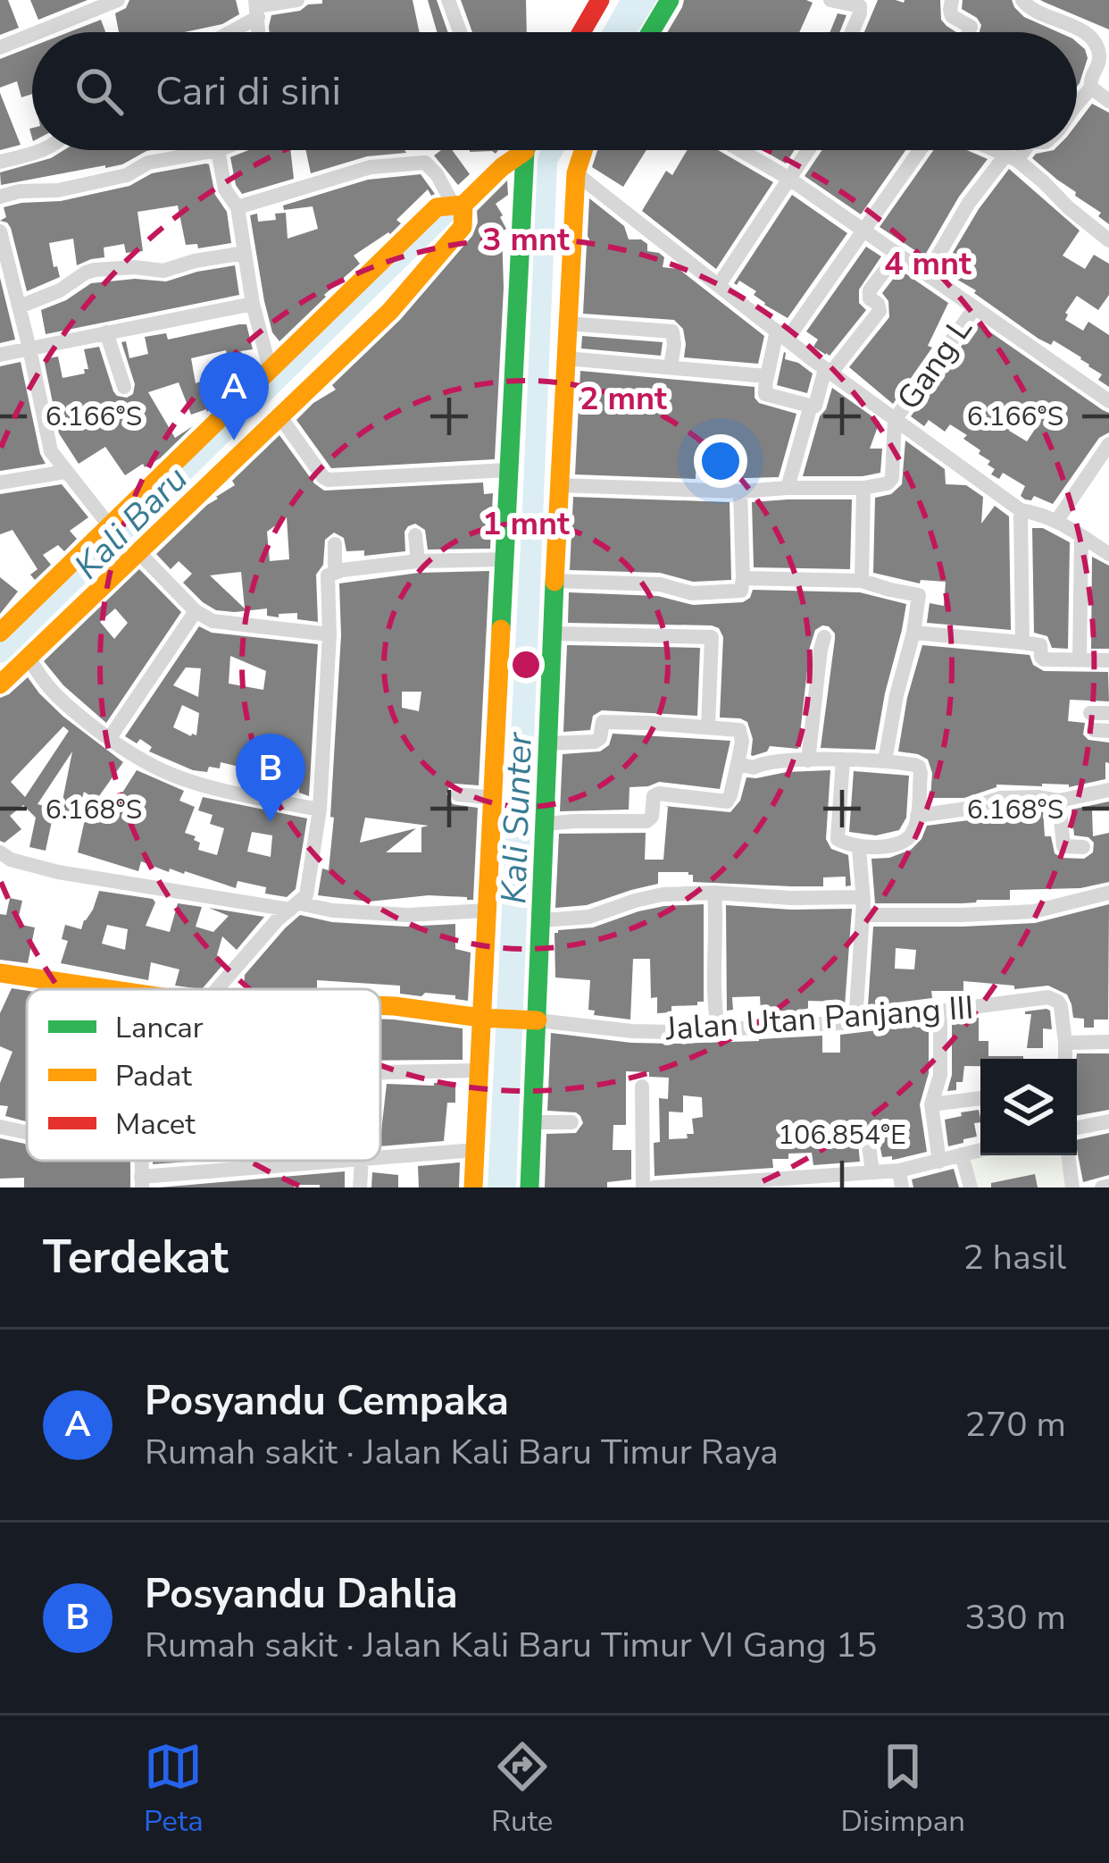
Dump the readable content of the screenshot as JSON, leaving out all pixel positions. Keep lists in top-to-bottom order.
{
  "streets": {
    "street": ["Gang L", "Jalan Utan Panjang III"]
  },
  "water": ["Kali Baru", "Kali Sunter"],
  "legend": ["Lancar", "Padat", "Macet"],
  "page": {
    "search": "Cari di sini",
    "pins": ["A", "B"],
    "heading": ["Terdekat", "2 hasil"],
    "list": [
      {
        "mark": "A",
        "name": "Posyandu Cempaka",
        "note": "Rumah sakit · Jalan Kali Baru Timur Raya",
        "value": "270 m"
      },
      {
        "mark": "B",
        "name": "Posyandu Dahlia",
        "note": "Rumah sakit · Jalan Kali Baru Timur VI Gang 15",
        "value": "330 m"
      }
    ],
    "nav": ["Peta", "Rute", "Disimpan"]
  },
  "coordinates": ["6.166°S", "6.168°S", "106.854°E"],
  "rings": [
    "3 mnt",
    "4 mnt",
    "2 mnt",
    "1 mnt"
  ]
}
